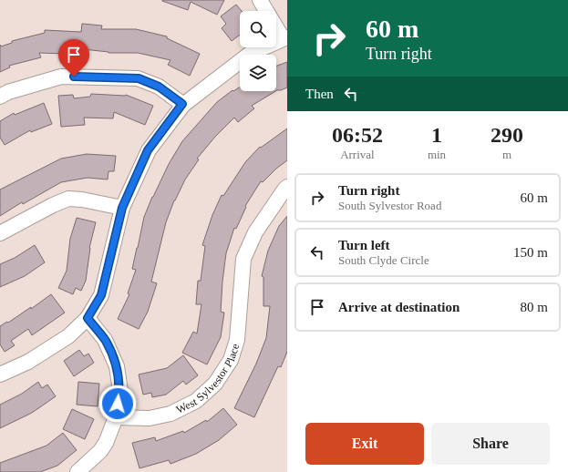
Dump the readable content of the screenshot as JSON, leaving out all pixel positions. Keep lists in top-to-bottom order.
{
  "streets": {
    "street": ["West Sylvestor Place"]
  },
  "page": {
    "turn": ["60 m", "Turn right"],
    "then": "Then",
    "eta": [
      "06:52",
      "Arrival",
      "1",
      "min",
      "290",
      "m"
    ],
    "list": [
      {
        "name": "Turn right",
        "note": "South Sylvestor Road",
        "value": "60 m"
      },
      {
        "name": "Turn left",
        "note": "South Clyde Circle",
        "value": "150 m"
      },
      {
        "name": "Arrive at destination",
        "value": "80 m"
      }
    ],
    "buttons": ["Exit", "Share"]
  }
}
